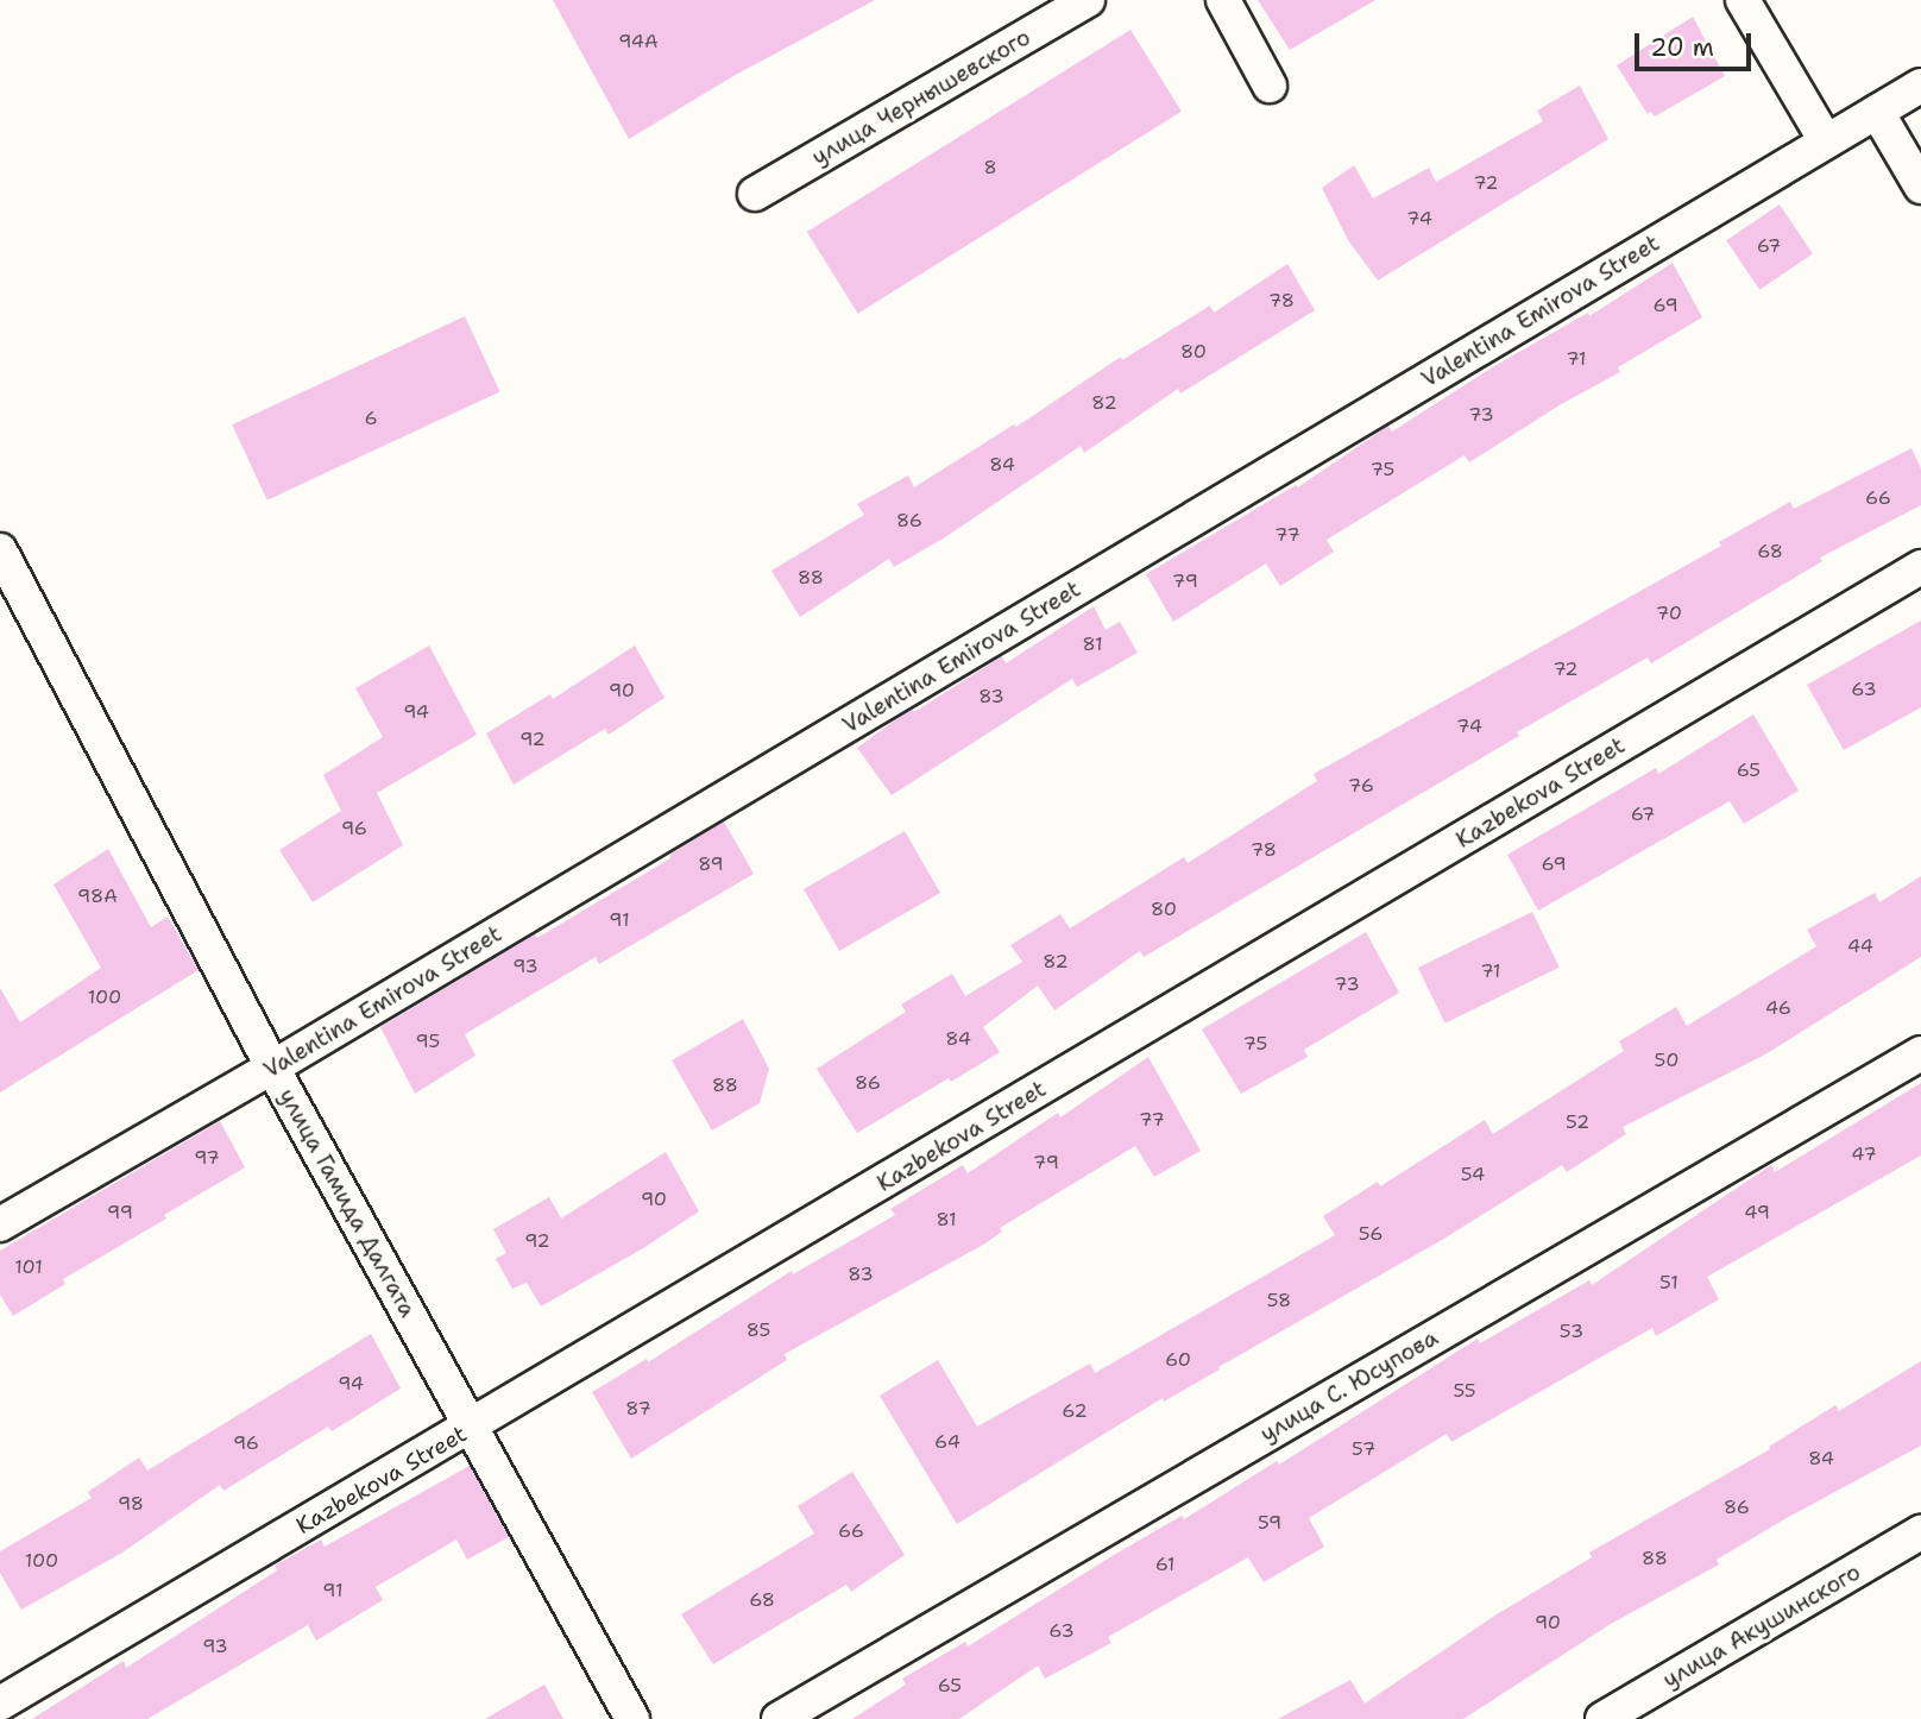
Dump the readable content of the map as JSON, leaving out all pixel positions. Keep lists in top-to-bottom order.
{
  "streets": {
    "street": [
      "улица Чернышевского",
      "Valentina Emirova Street",
      "Kazbekova Street",
      "улица Гамида Далгата",
      "улица С. Юсупова",
      "улица Акушинского"
    ]
  },
  "crossings": [
    ["Valentina Emirova Street", "улица Гамида Далгата"],
    ["Kazbekova Street", "улица Гамида Далгата"]
  ],
  "house_numbers": [
    "94А",
    "8",
    "72",
    "74",
    "67",
    "78",
    "69",
    "80",
    "71",
    "82",
    "73",
    "6",
    "84",
    "75",
    "66",
    "86",
    "77",
    "68",
    "88",
    "79",
    "70",
    "81",
    "72",
    "63",
    "90",
    "83",
    "94",
    "74",
    "92",
    "65",
    "76",
    "67",
    "96",
    "78",
    "89",
    "69",
    "98А",
    "80",
    "91",
    "44",
    "82",
    "93",
    "71",
    "73",
    "100",
    "46",
    "84",
    "95",
    "75",
    "50",
    "86",
    "88",
    "77",
    "52",
    "47",
    "97",
    "79",
    "54",
    "90",
    "99",
    "49",
    "81",
    "56",
    "92",
    "101",
    "83",
    "51",
    "58",
    "85",
    "53",
    "60",
    "94",
    "55",
    "87",
    "62",
    "64",
    "96",
    "57",
    "84",
    "98",
    "86",
    "59",
    "66",
    "88",
    "100",
    "61",
    "91",
    "68",
    "90",
    "63",
    "93",
    "65"
  ],
  "scale_bar": "20 m"
}
